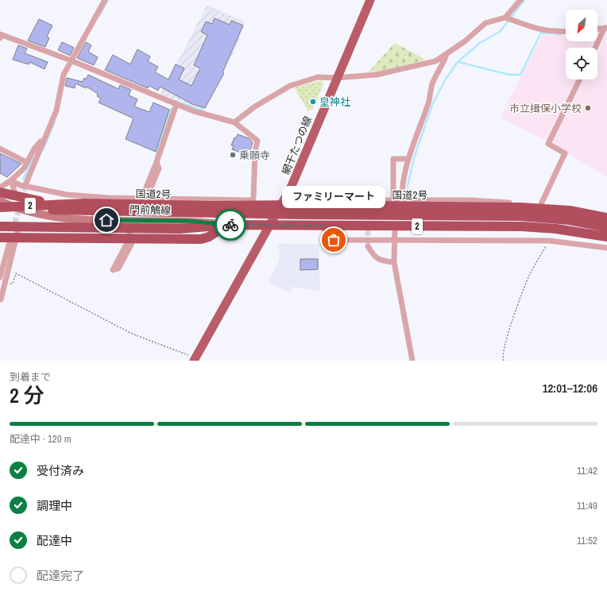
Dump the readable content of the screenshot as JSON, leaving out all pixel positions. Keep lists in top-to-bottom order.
{
  "streets": {
    "highway": ["国道2号", "2"],
    "main road": ["網干たつの線", "門前鵤線"]
  },
  "crossings": [
    ["網干たつの線", "国道2号"],
    ["網干たつの線", "2"],
    ["国道2号", "2"],
    ["2", "門前鵤線"]
  ],
  "places": [
    "皇神社",
    "市立揖保小学校",
    "乗願寺",
    "ファミリーマート"
  ],
  "north": "bottom left",
  "page": {
    "bubble": "ファミリーマート",
    "heading": ["2 分", "到着まで", "12:01–12:06"],
    "bar": "配達中 · 120 m",
    "list": [
      ["受付済み", "11:42"],
      ["調理中", "11:49"],
      ["配達中", "11:52"],
      "配達完了"
    ]
  }
}
